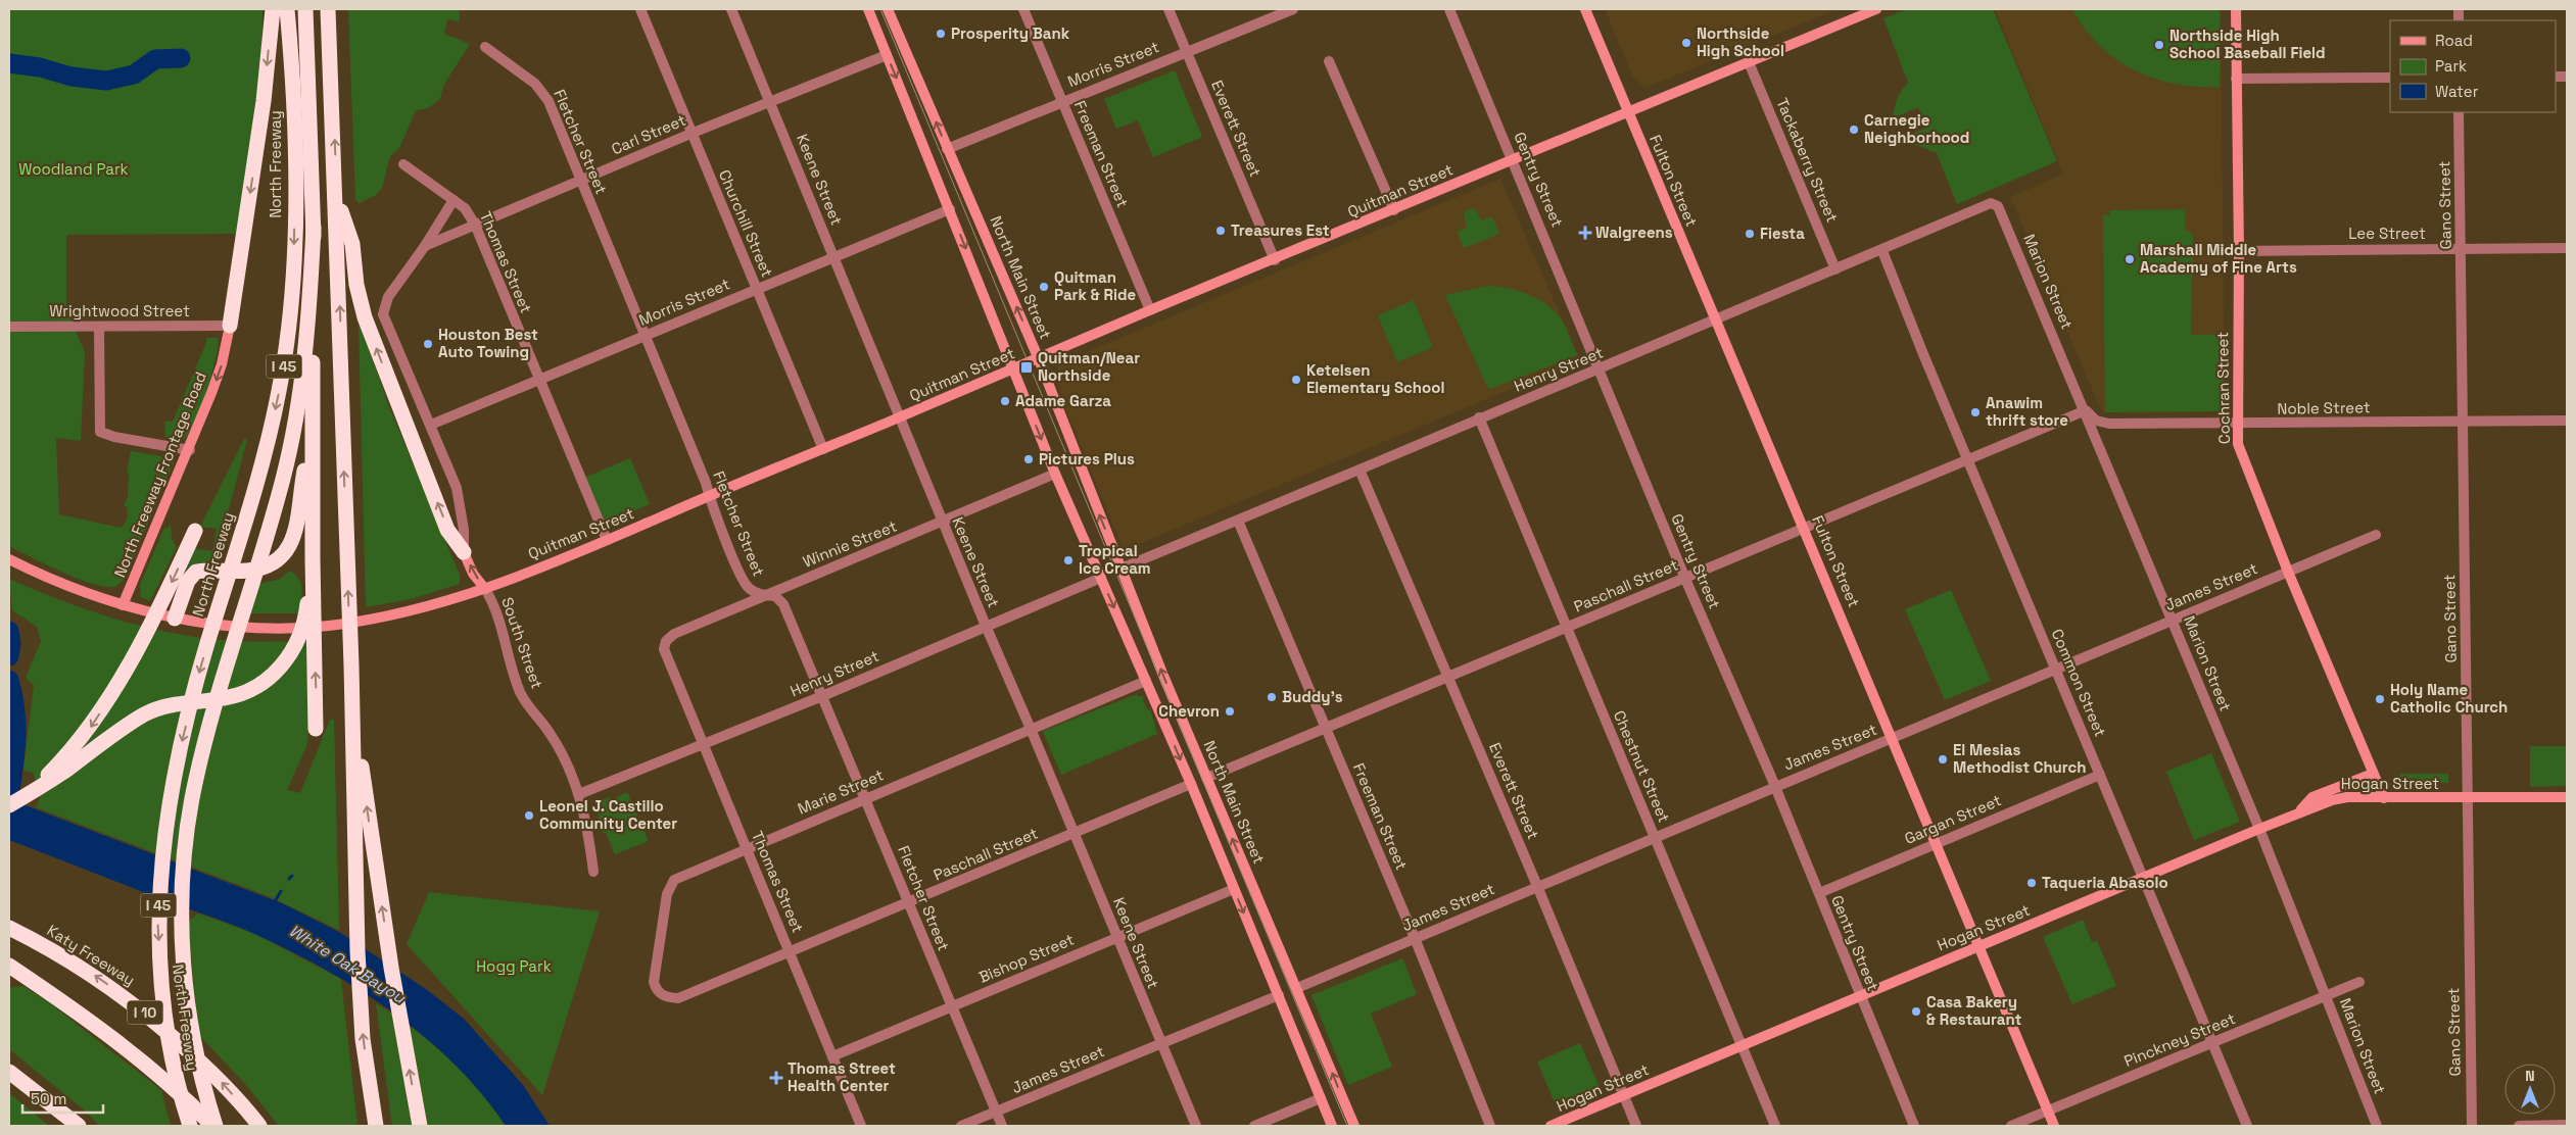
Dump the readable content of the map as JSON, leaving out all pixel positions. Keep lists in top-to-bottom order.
{
  "streets": {
    "highway": [
      "North Freeway",
      "I 45",
      "Katy Freeway",
      "I 10"
    ],
    "main road": [
      "Fulton Street",
      "Quitman Street",
      "North Main Street",
      "Cochran Street",
      "North Freeway Frontage Road",
      "South Street",
      "Hogan Street"
    ],
    "street": [
      "Morris Street",
      "Everett Street",
      "Carl Street",
      "Fletcher Street",
      "Freeman Street",
      "Tackaberry Street",
      "Keene Street",
      "Gentry Street",
      "Gano Street",
      "Churchill Street",
      "Lee Street",
      "Thomas Street",
      "Marion Street",
      "Wrightwood Street",
      "Henry Street",
      "Noble Street",
      "Winnie Street",
      "Paschall Street",
      "James Street",
      "Common Street",
      "Chestnut Street",
      "Marie Street",
      "Gargan Street",
      "Bishop Street",
      "Pinckney Street"
    ]
  },
  "crossings": [
    ["Morris Street", "Everett Street"],
    ["Morris Street", "Fletcher Street"],
    ["Morris Street", "Freeman Street"],
    ["Morris Street", "Keene Street"],
    ["Morris Street", "Churchill Street"],
    ["Morris Street", "Thomas Street"],
    ["Morris Street", "North Main Street"],
    ["Morris Street", "South Street"],
    ["Everett Street", "Quitman Street"],
    ["Everett Street", "Henry Street"],
    ["Everett Street", "Paschall Street"],
    ["Everett Street", "James Street"],
    ["Everett Street", "Hogan Street"],
    ["Carl Street", "Fletcher Street"],
    ["Carl Street", "Keene Street"],
    ["Carl Street", "Churchill Street"],
    ["Carl Street", "Thomas Street"],
    ["Carl Street", "South Street"],
    ["Fletcher Street", "Quitman Street"],
    ["Fletcher Street", "Henry Street"],
    ["Fletcher Street", "Winnie Street"],
    ["Fletcher Street", "Paschall Street"],
    ["Fletcher Street", "James Street"],
    ["Fletcher Street", "Marie Street"],
    ["Fletcher Street", "Bishop Street"],
    ["Freeman Street", "Quitman Street"],
    ["Freeman Street", "Henry Street"],
    ["Freeman Street", "Paschall Street"],
    ["Freeman Street", "James Street"],
    ["Tackaberry Street", "Quitman Street"],
    ["Tackaberry Street", "Henry Street"],
    ["Keene Street", "Quitman Street"],
    ["Keene Street", "Henry Street"],
    ["Keene Street", "Winnie Street"],
    ["Keene Street", "Paschall Street"],
    ["Keene Street", "James Street"],
    ["Keene Street", "Marie Street"],
    ["Keene Street", "Bishop Street"],
    ["Gentry Street", "Quitman Street"],
    ["Gentry Street", "Henry Street"],
    ["Gentry Street", "Paschall Street"],
    ["Gentry Street", "James Street"],
    ["Gentry Street", "Hogan Street"],
    ["Gentry Street", "Gargan Street"],
    ["Fulton Street", "Quitman Street"],
    ["Fulton Street", "Henry Street"],
    ["Fulton Street", "Paschall Street"],
    ["Fulton Street", "James Street"],
    ["Fulton Street", "Hogan Street"],
    ["Fulton Street", "Gargan Street"],
    ["Fulton Street", "Pinckney Street"],
    ["Quitman Street", "Churchill Street"],
    ["Quitman Street", "Thomas Street"],
    ["Quitman Street", "North Main Street"],
    ["Quitman Street", "North Freeway Frontage Road"],
    ["Quitman Street", "South Street"],
    ["Gano Street", "Lee Street"],
    ["Gano Street", "Noble Street"],
    ["Gano Street", "Hogan Street"],
    ["Lee Street", "Cochran Street"],
    ["Thomas Street", "Henry Street"],
    ["Thomas Street", "Winnie Street"],
    ["Thomas Street", "Paschall Street"],
    ["Thomas Street", "Marie Street"],
    ["Thomas Street", "Bishop Street"],
    ["North Main Street", "Henry Street"],
    ["North Main Street", "Paschall Street"],
    ["North Main Street", "James Street"],
    ["Marion Street", "Henry Street"],
    ["Marion Street", "Noble Street"],
    ["Marion Street", "Paschall Street"],
    ["Marion Street", "James Street"],
    ["Marion Street", "Hogan Street"],
    ["Marion Street", "Pinckney Street"],
    ["Wrightwood Street", "North Freeway Frontage Road"],
    ["Henry Street", "South Street"],
    ["Henry Street", "Common Street"],
    ["Henry Street", "Chestnut Street"],
    ["Cochran Street", "Noble Street"],
    ["Cochran Street", "James Street"],
    ["Cochran Street", "Hogan Street"],
    ["Noble Street", "Paschall Street"],
    ["Paschall Street", "Common Street"],
    ["Paschall Street", "Chestnut Street"],
    ["Paschall Street", "Marie Street"],
    ["James Street", "Common Street"],
    ["James Street", "Chestnut Street"],
    ["Common Street", "Hogan Street"],
    ["Common Street", "Gargan Street"],
    ["Common Street", "Pinckney Street"],
    ["Chestnut Street", "Hogan Street"]
  ],
  "one_way": ["North Freeway Frontage Road"],
  "water": ["White Oak Bayou"],
  "parks": ["Woodland Park", "Hogg Park"],
  "places": {
    "other": [
      "Prosperity Bank",
      "Northside High School",
      "Northside High School Baseball Field",
      "Carnegie Neighborhood",
      "Treasures Est",
      "Fiesta",
      "Marshall Middle Academy of Fine Arts",
      "Quitman Park & Ride",
      "Houston Best Auto Towing",
      "Ketelsen Elementary School",
      "Adame Garza",
      "Anawim thrift store",
      "Pictures Plus",
      "Tropical Ice Cream",
      "Buddy's",
      "Holy Name Catholic Church",
      "Chevron",
      "El Mesias Methodist Church",
      "Leonel J. Castillo Community Center",
      "Taqueria Abasolo",
      "Casa Bakery & Restaurant"
    ],
    "health": ["Walgreens", "Thomas Street Health Center"],
    "transit": ["Quitman/Near Northside"]
  },
  "legend": ["Road", "Park", "Water"],
  "scale_bar": "50 m",
  "north": "top"
}
